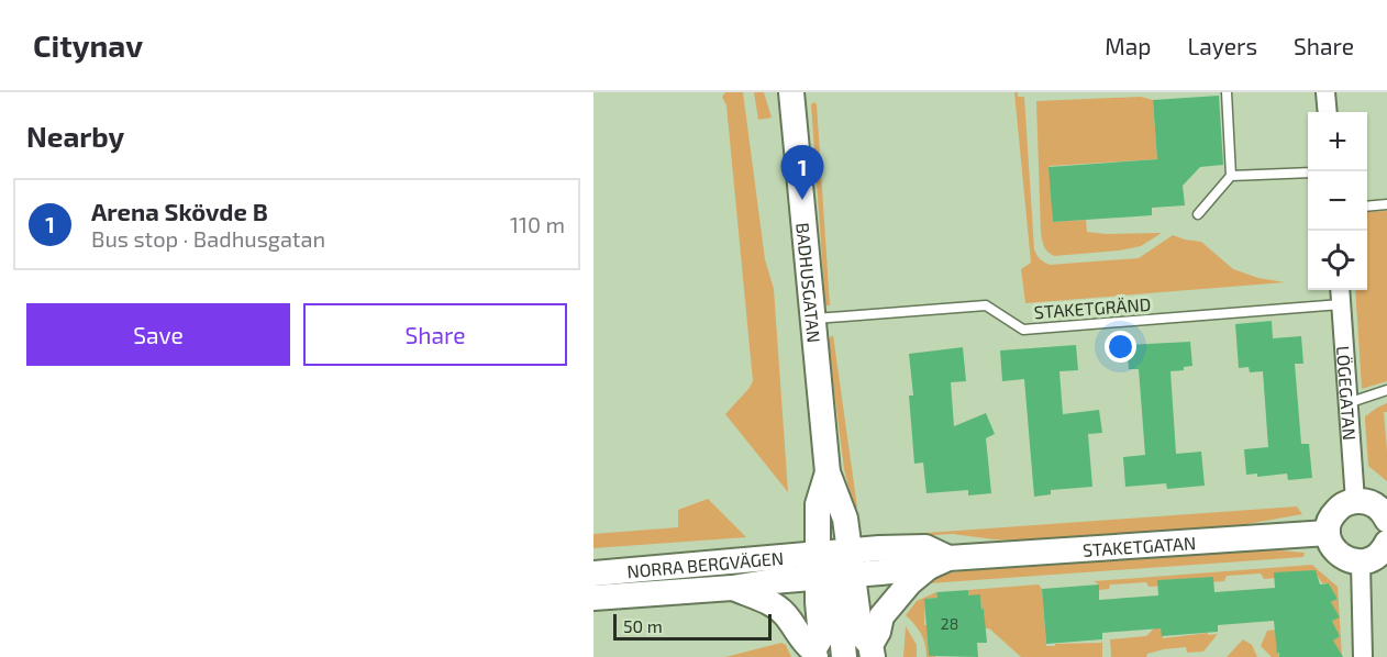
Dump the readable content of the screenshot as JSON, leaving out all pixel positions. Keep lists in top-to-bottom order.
{
  "streets": {
    "street": [
      "BADHUSGATAN",
      "LÖGEGATAN",
      "STAKETGATAN",
      "NORRA BERGVÄGEN"
    ],
    "lane": ["STAKETGRÄND"]
  },
  "crossings": [
    ["BADHUSGATAN", "STAKETGRÄND"],
    ["BADHUSGATAN", "STAKETGATAN"],
    ["BADHUSGATAN", "NORRA BERGVÄGEN"],
    ["STAKETGRÄND", "LÖGEGATAN"],
    ["STAKETGATAN", "NORRA BERGVÄGEN"]
  ],
  "house_numbers": ["28"],
  "scale_bar": "50 m",
  "page": {
    "header": "Citynav",
    "nav": ["Map", "Layers", "Share"],
    "heading": "Nearby",
    "map_buttons": ["+", "−"],
    "pins": "1",
    "list": [
      {
        "mark": "1",
        "name": "Arena Skövde B",
        "note": "Bus stop · Badhusgatan",
        "value": "110 m"
      }
    ],
    "buttons": ["Save", "Share"],
    "scale": "50 m"
  }
}
